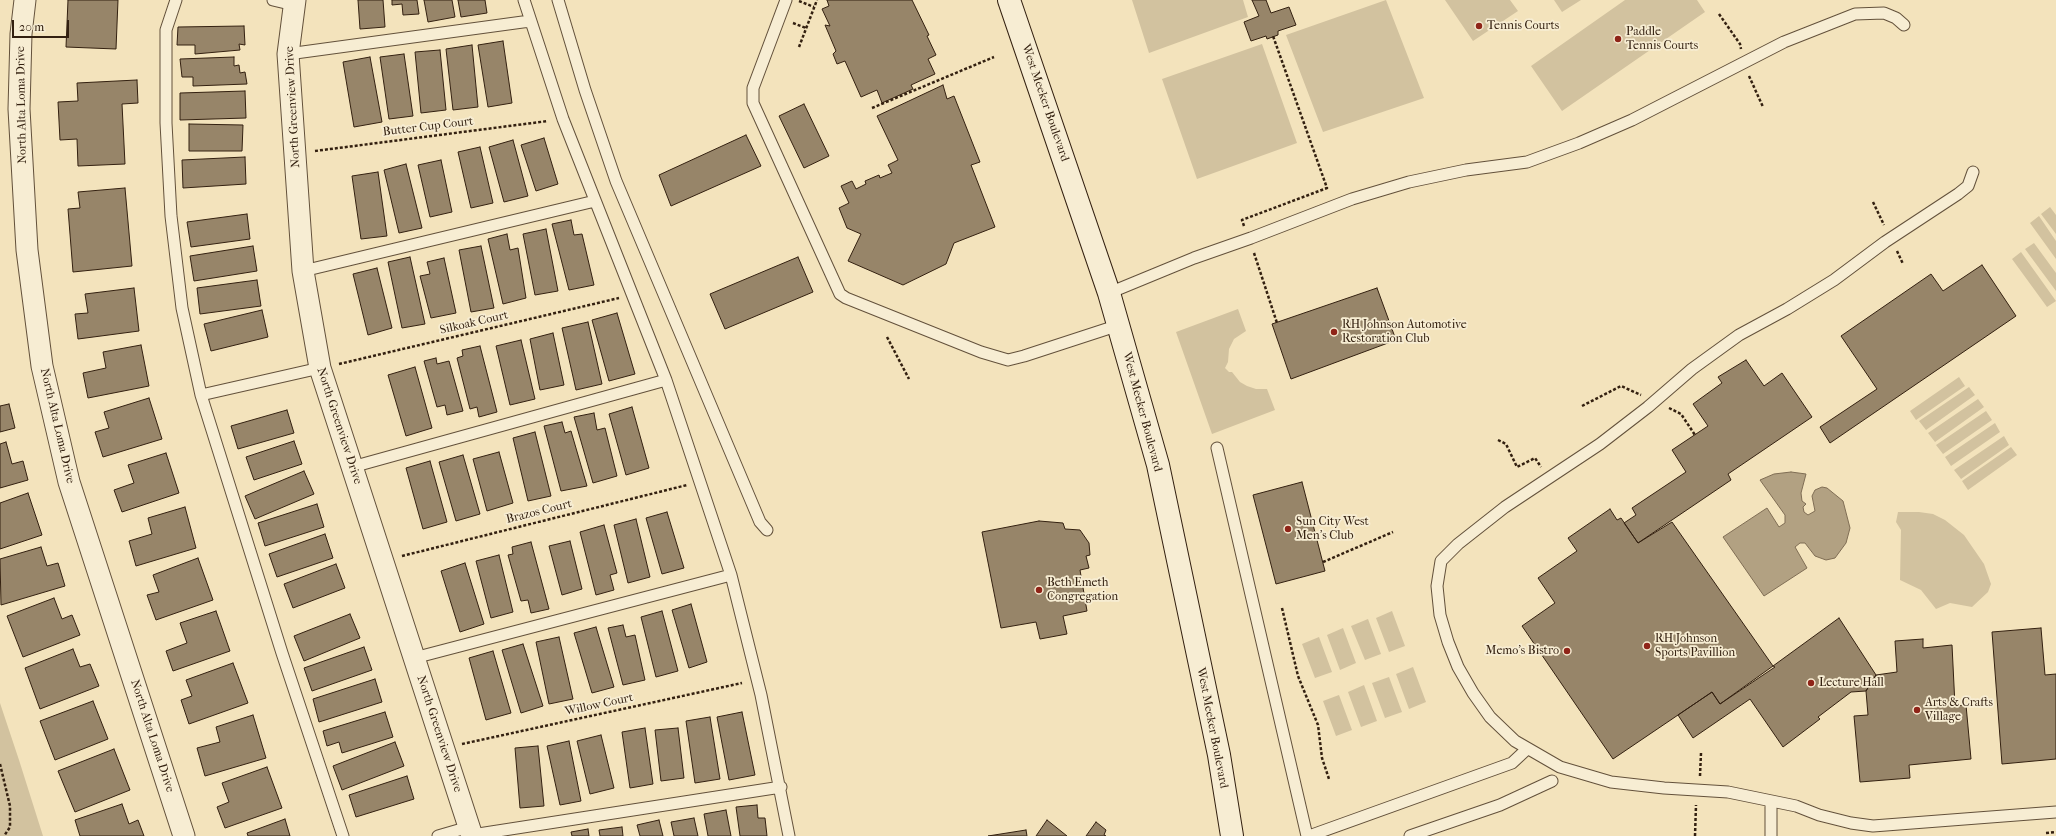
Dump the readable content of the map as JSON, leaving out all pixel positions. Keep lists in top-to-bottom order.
{
  "streets": {
    "street": ["West Meeker Boulevard", "North Alta Loma Drive", "North Greenview Drive"],
    "path": [
      "Butter Cup Court",
      "Silkoak Court",
      "Brazos Court",
      "Willow Court"
    ]
  },
  "crossings": [
    ["North Greenview Drive", "Butter Cup Court"],
    ["North Greenview Drive", "Silkoak Court"],
    ["North Greenview Drive", "Brazos Court"],
    ["North Greenview Drive", "Willow Court"]
  ],
  "places": [
    "Tennis Courts",
    "Paddle Tennis Courts",
    "RH Johnson Automotive Restoration Club",
    "Sun City West Men's Club",
    "Beth Emeth Congregation",
    "RH Johnson Sports Pavillion",
    "Memo's Bistro",
    "Lecture Hall",
    "Arts & Crafts Village"
  ],
  "scale_bar": "20 m"
}
